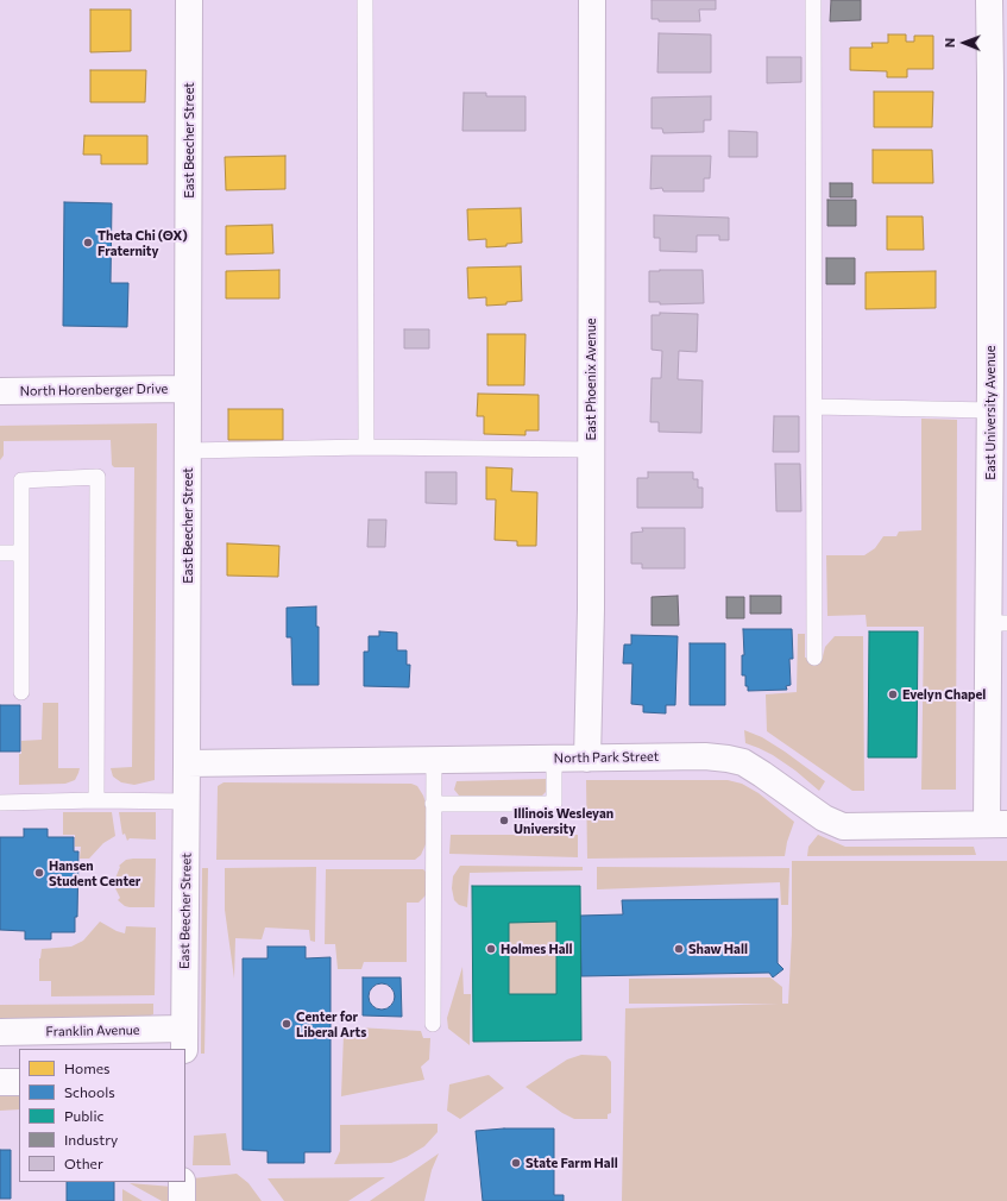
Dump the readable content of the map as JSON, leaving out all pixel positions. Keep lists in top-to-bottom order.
{
  "streets": {
    "street": [
      "East Beecher Street",
      "East Phoenix Avenue",
      "North Horenberger Drive",
      "East University Avenue",
      "North Park Street",
      "Franklin Avenue"
    ]
  },
  "crossings": [
    ["East Beecher Street", "North Horenberger Drive"],
    ["East Beecher Street", "North Park Street"],
    ["East Beecher Street", "Franklin Avenue"],
    ["East Phoenix Avenue", "North Park Street"],
    ["East University Avenue", "North Park Street"]
  ],
  "places": [
    "Theta Chi (ΘΧ) Fraternity",
    "Evelyn Chapel",
    "Illinois Wesleyan University",
    "Hansen Student Center",
    "Holmes Hall",
    "Shaw Hall",
    "Center for Liberal Arts",
    "State Farm Hall"
  ],
  "legend": [
    "Homes",
    "Schools",
    "Public",
    "Industry",
    "Other"
  ],
  "north": "left"
}
